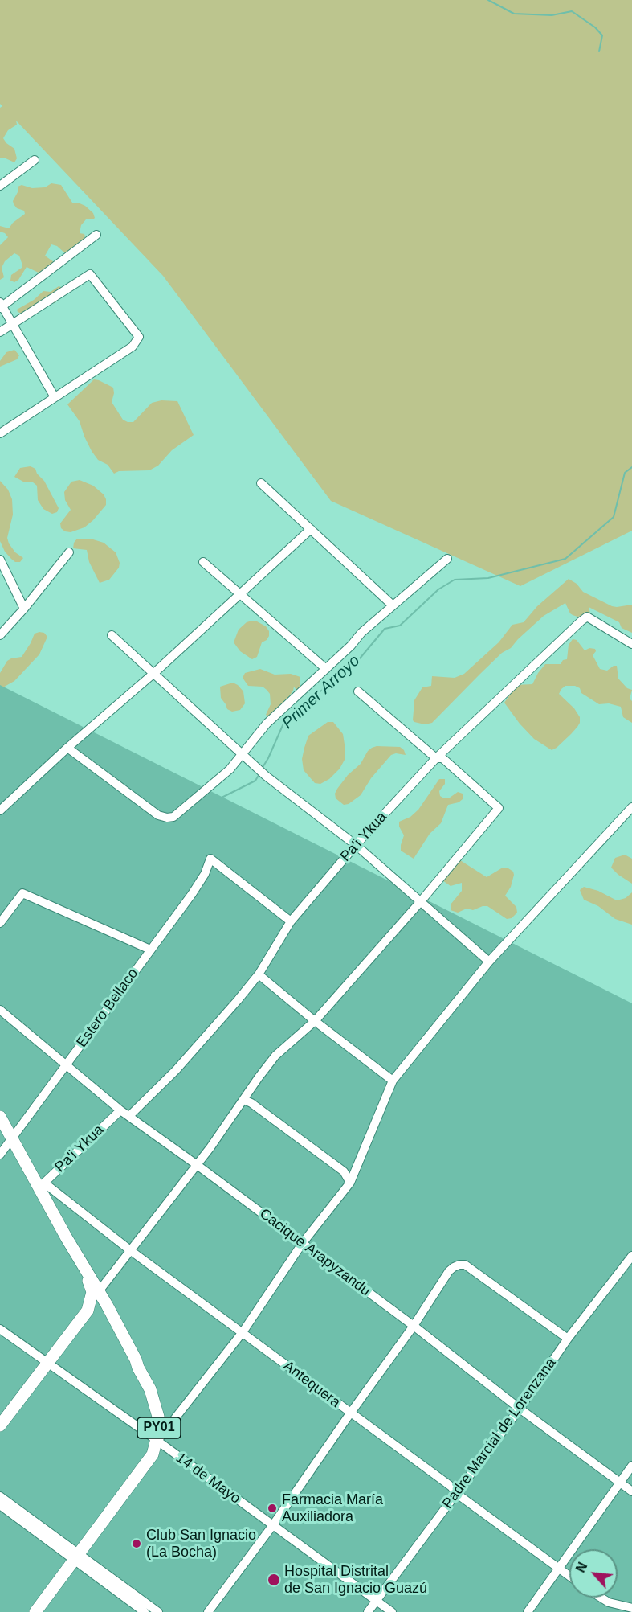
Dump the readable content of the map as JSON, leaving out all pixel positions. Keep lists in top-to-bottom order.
{
  "streets": {
    "highway": ["PY01"],
    "street": [
      "Pa'i Ykua",
      "Estero Bellaco",
      "Cacique Arapyzandu",
      "Antequera",
      "Padre Marcial de Lorenzana",
      "14 de Mayo"
    ]
  },
  "crossings": [
    ["Pa'i Ykua", "Estero Bellaco"],
    ["Pa'i Ykua", "Cacique Arapyzandu"],
    ["Pa'i Ykua", "Antequera"],
    ["Pa'i Ykua", "PY01"],
    ["Estero Bellaco", "Cacique Arapyzandu"],
    ["Estero Bellaco", "PY01"],
    ["Cacique Arapyzandu", "Padre Marcial de Lorenzana"],
    ["Antequera", "PY01"],
    ["Antequera", "Padre Marcial de Lorenzana"],
    ["PY01", "14 de Mayo"],
    ["Padre Marcial de Lorenzana", "14 de Mayo"]
  ],
  "water": ["Primer Arroyo"],
  "places": ["Farmacia María Auxiliadora", "Club San Ignacio (La Bocha)", "Hospital Distrital de San Ignacio Guazú"],
  "north": "top left"
}
